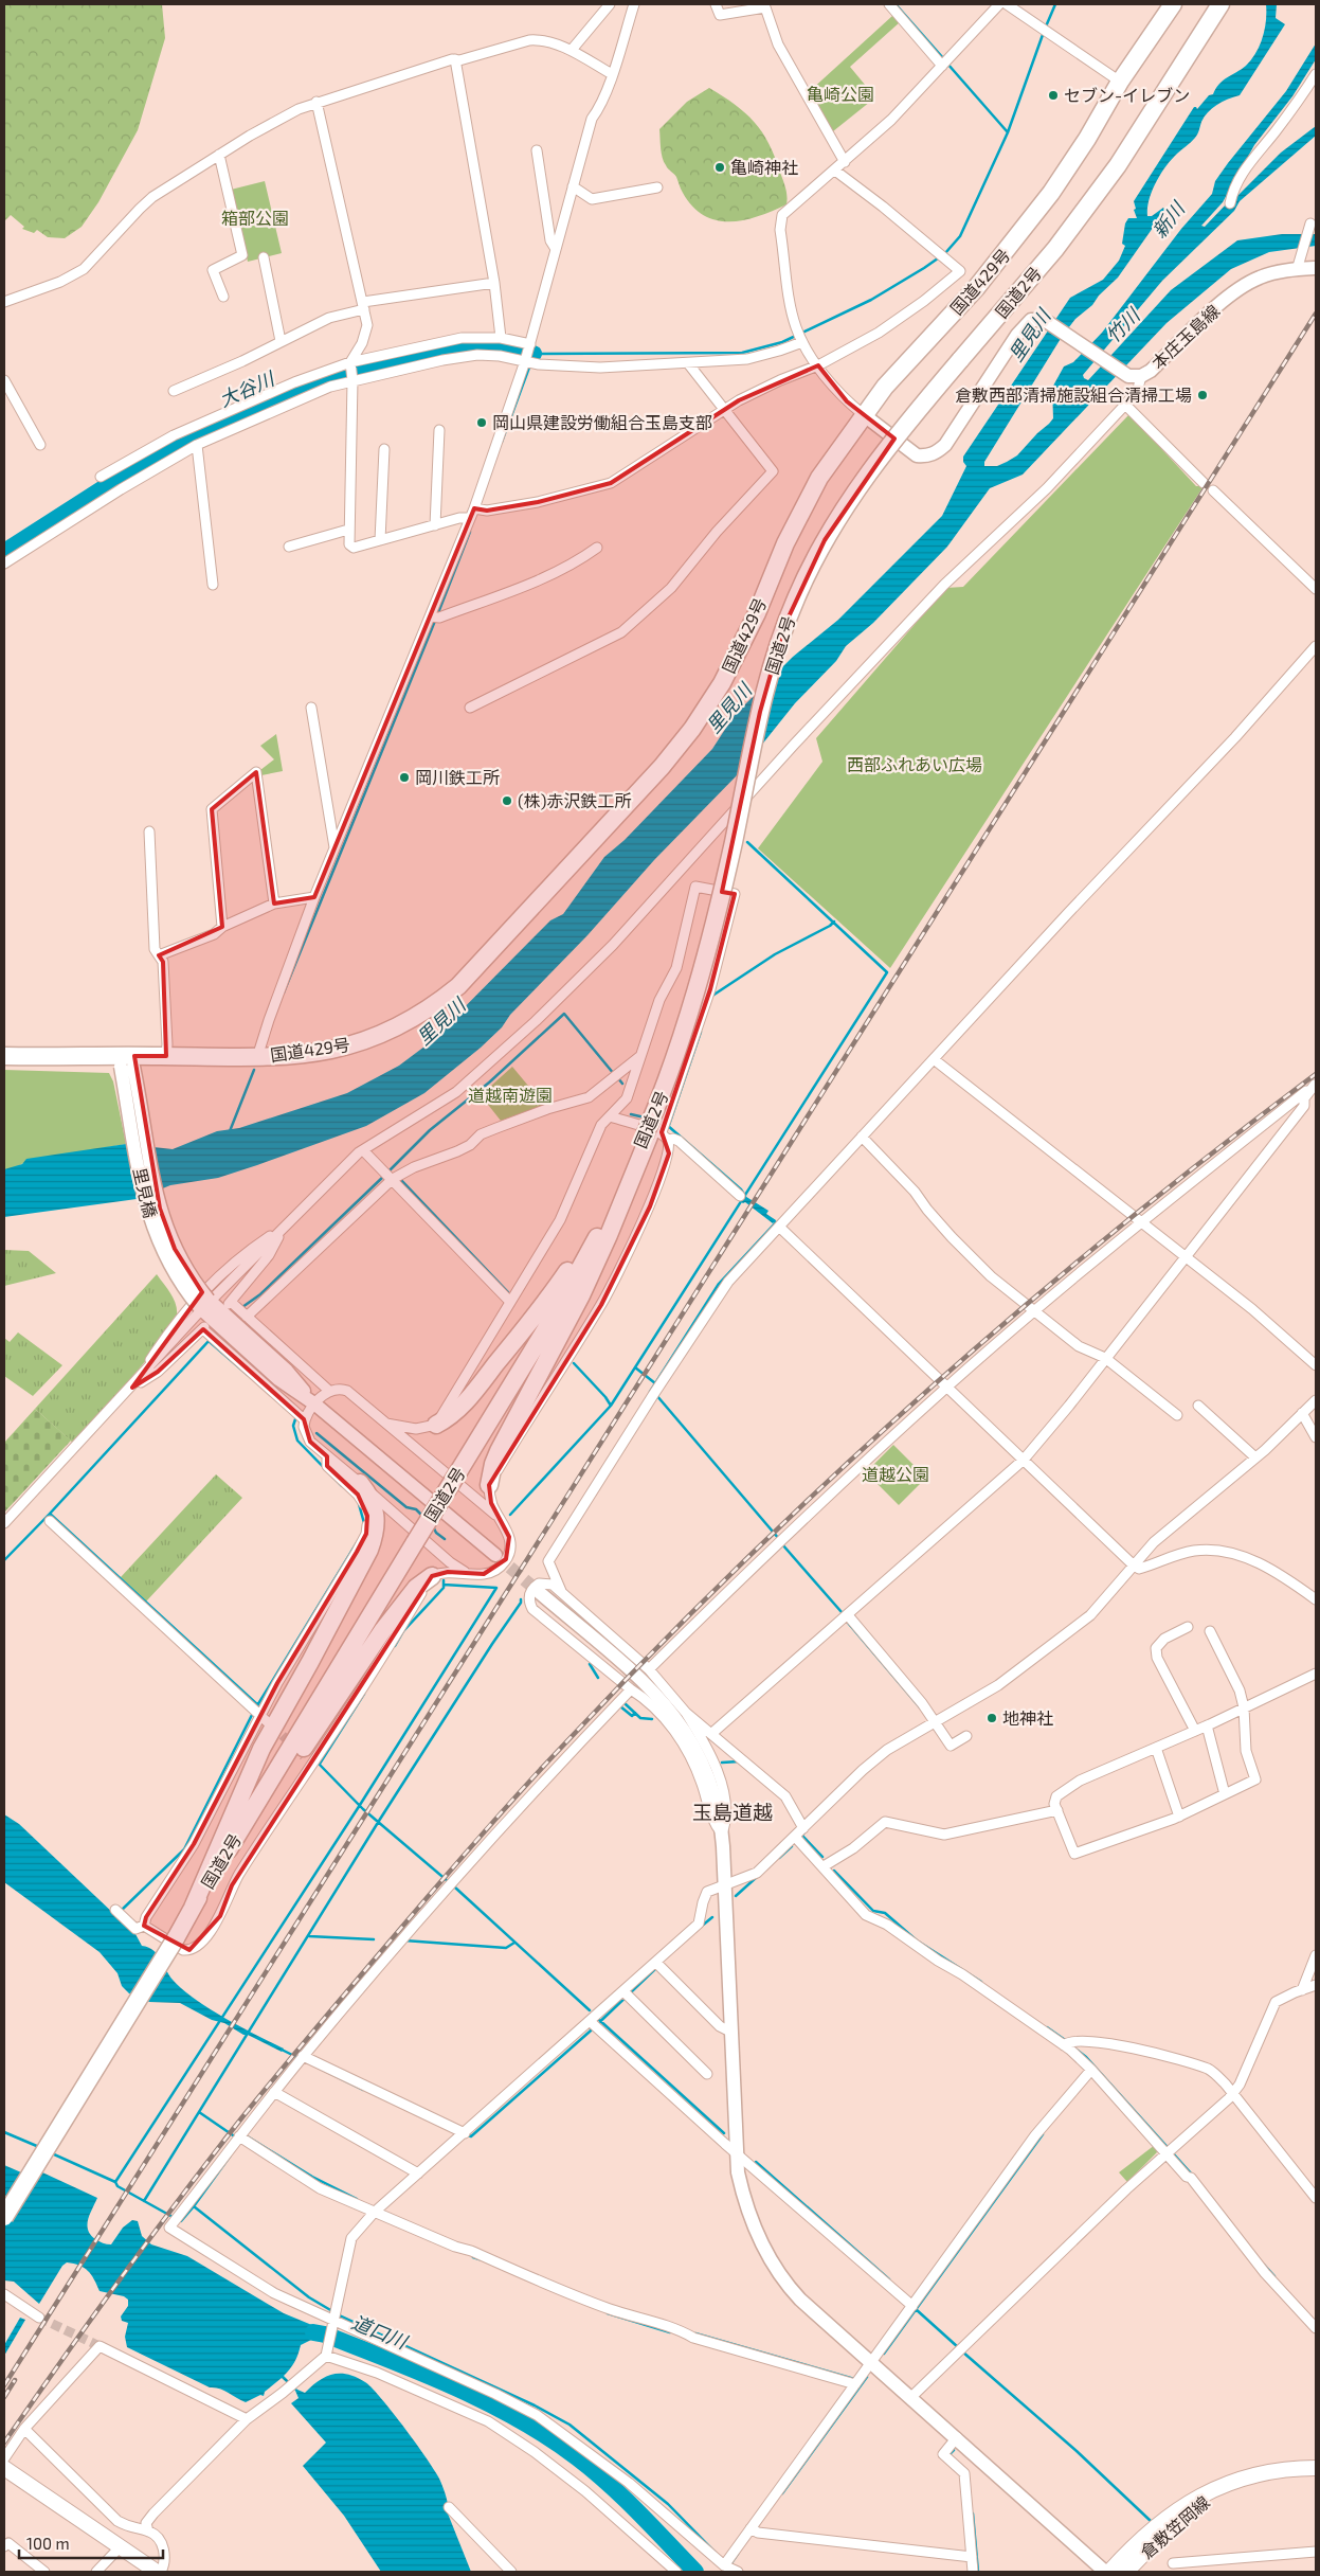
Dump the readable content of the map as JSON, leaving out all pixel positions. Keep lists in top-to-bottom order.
{
  "streets": {
    "highway": ["国道429号", "国道2号"],
    "main road": ["倉敷笠岡線"],
    "street": ["本庄玉島線", "里見橋"]
  },
  "crossings": [
    ["国道429号", "里見橋"]
  ],
  "districts": ["玉島道越"],
  "water": [
    "新川",
    "竹川",
    "里見川",
    "大谷川",
    "道口川"
  ],
  "parks": [
    "亀崎公園",
    "箱部公園",
    "西部ふれあい広場",
    "道越南遊園",
    "道越公園"
  ],
  "places": [
    "セブン-イレブン",
    "亀崎神社",
    "倉敷西部清掃施設組合清掃工場",
    "岡山県建設労働組合玉島支部",
    "岡川鉄工所",
    "(株)赤沢鉄工所",
    "地神社"
  ],
  "scale_bar": "100 m"
}
